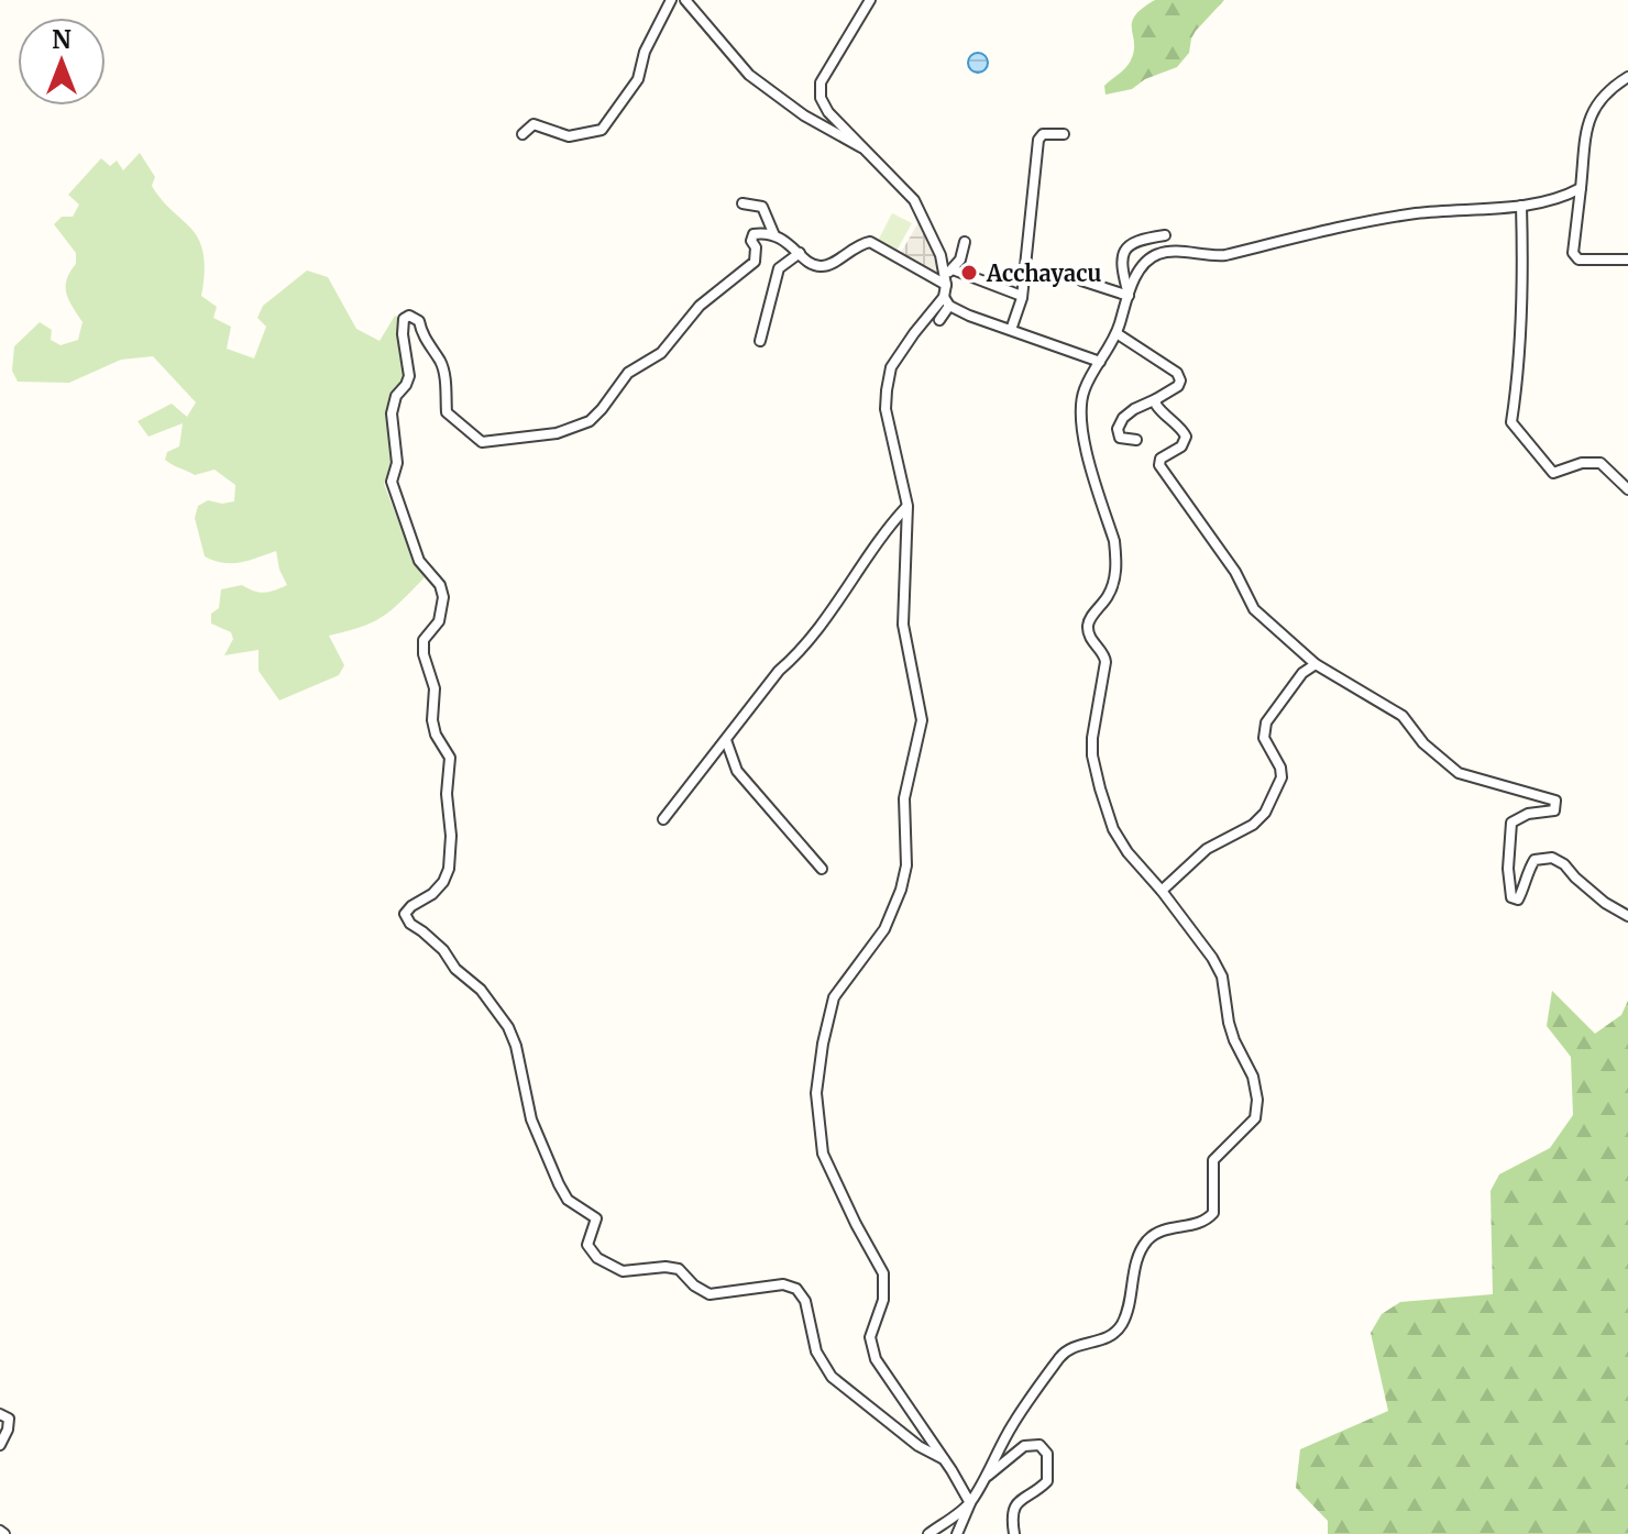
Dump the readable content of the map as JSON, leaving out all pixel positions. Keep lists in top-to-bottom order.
{
  "places": ["Acchayacu"],
  "north": "top"
}
